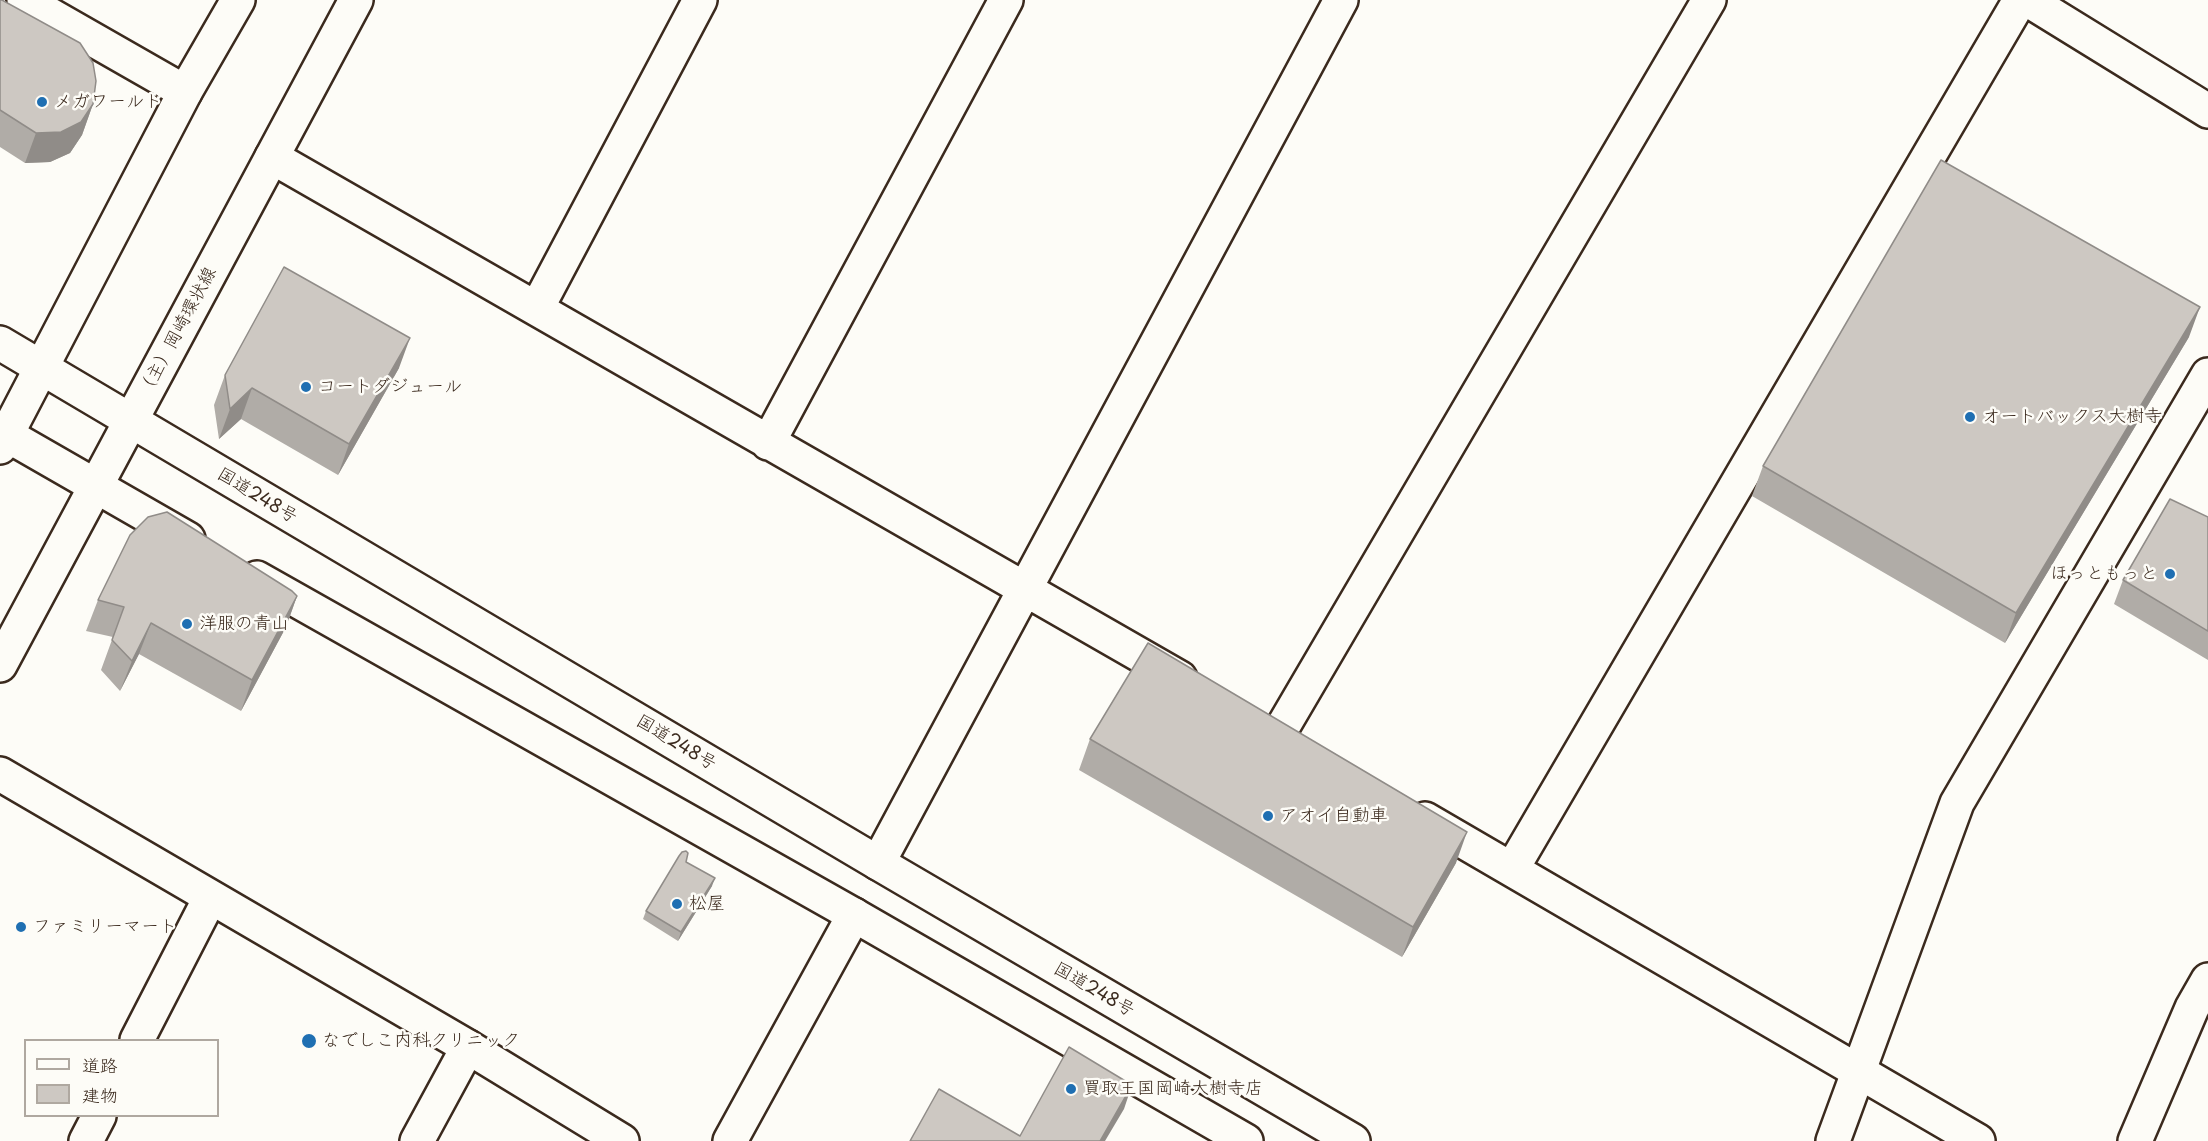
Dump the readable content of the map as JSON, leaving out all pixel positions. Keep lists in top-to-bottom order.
{
  "streets": {
    "main road": ["（主）岡崎環状線", "国道248号"]
  },
  "crossings": [
    ["（主）岡崎環状線", "国道248号"]
  ],
  "places": [
    "メガワールド",
    "コートダジュール",
    "オートバックス大樹寺",
    "ほっともっと",
    "洋服の青山",
    "アオイ自動車",
    "松屋",
    "ファミリーマート",
    "なでしこ内科クリニック",
    "買取王国岡崎大樹寺店"
  ],
  "legend": ["道路", "建物"]
}
